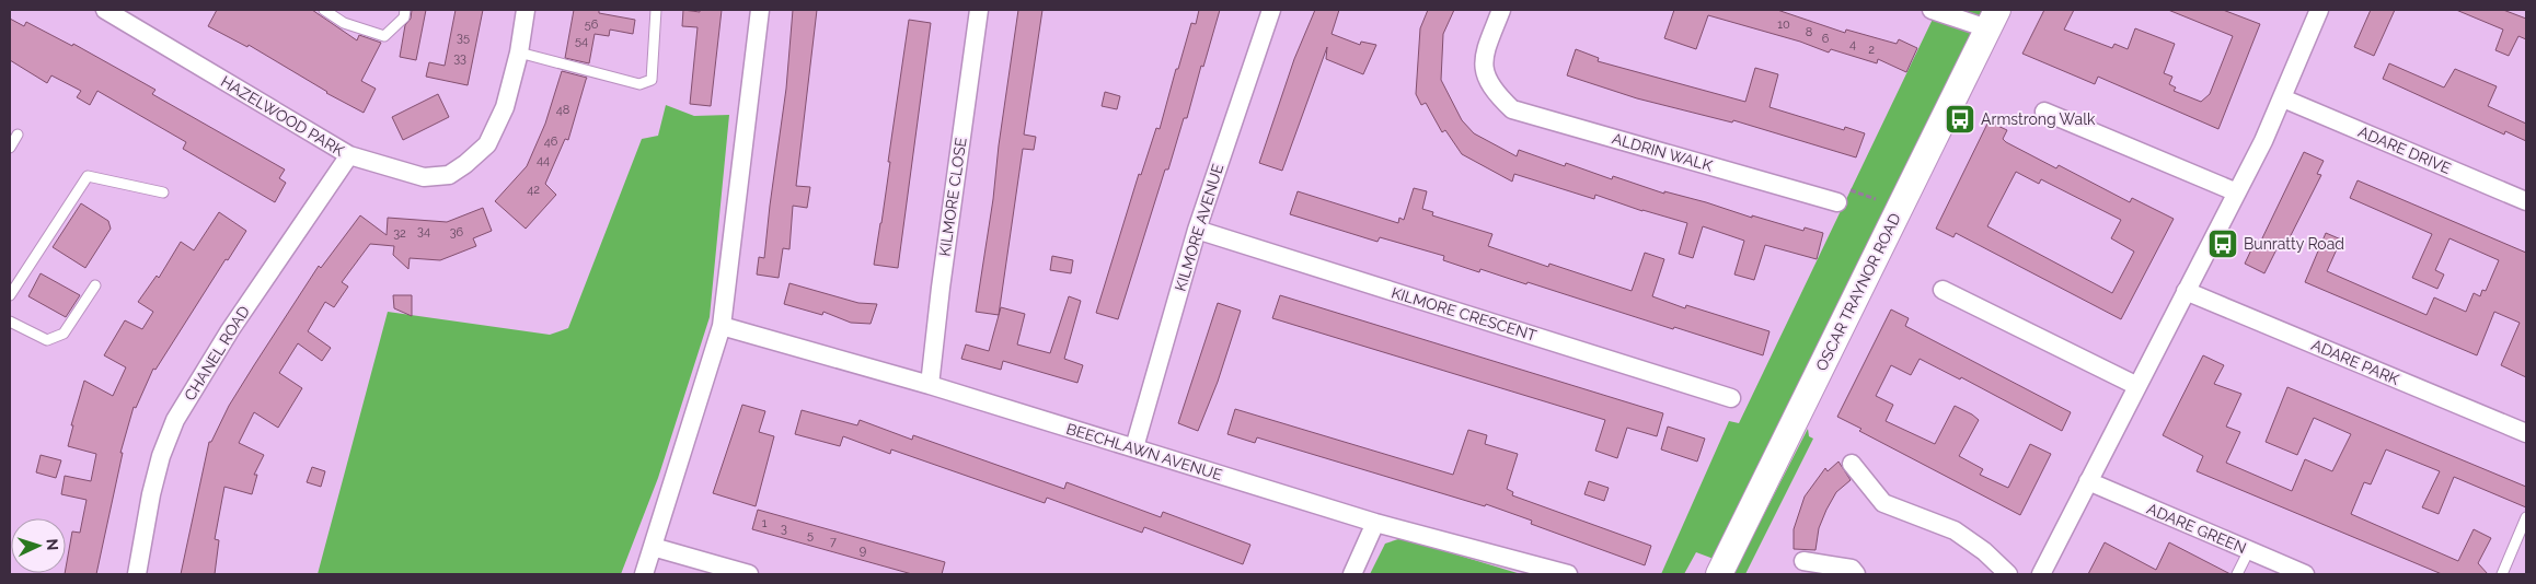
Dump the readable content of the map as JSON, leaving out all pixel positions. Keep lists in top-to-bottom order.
{
  "streets": {
    "main road": ["OSCAR TRAYNOR ROAD"],
    "street": [
      "HAZELWOOD PARK",
      "ADARE DRIVE",
      "ALDRIN WALK",
      "KILMORE CLOSE",
      "KILMORE AVENUE",
      "KILMORE CRESCENT",
      "CHANEL ROAD",
      "ADARE PARK",
      "BEECHLAWN AVENUE",
      "ADARE GREEN"
    ]
  },
  "crossings": [
    ["HAZELWOOD PARK", "CHANEL ROAD"],
    ["KILMORE CLOSE", "BEECHLAWN AVENUE"],
    ["KILMORE AVENUE", "KILMORE CRESCENT"],
    ["KILMORE AVENUE", "BEECHLAWN AVENUE"]
  ],
  "places": {
    "bus stop": ["Armstrong Walk", "Bunratty Road"]
  },
  "house_numbers": [
    "56",
    "10",
    "8",
    "35",
    "6",
    "54",
    "4",
    "2",
    "33",
    "48",
    "46",
    "44",
    "42",
    "34",
    "36",
    "32",
    "1",
    "3",
    "5",
    "7",
    "9"
  ],
  "north": "right"
}
